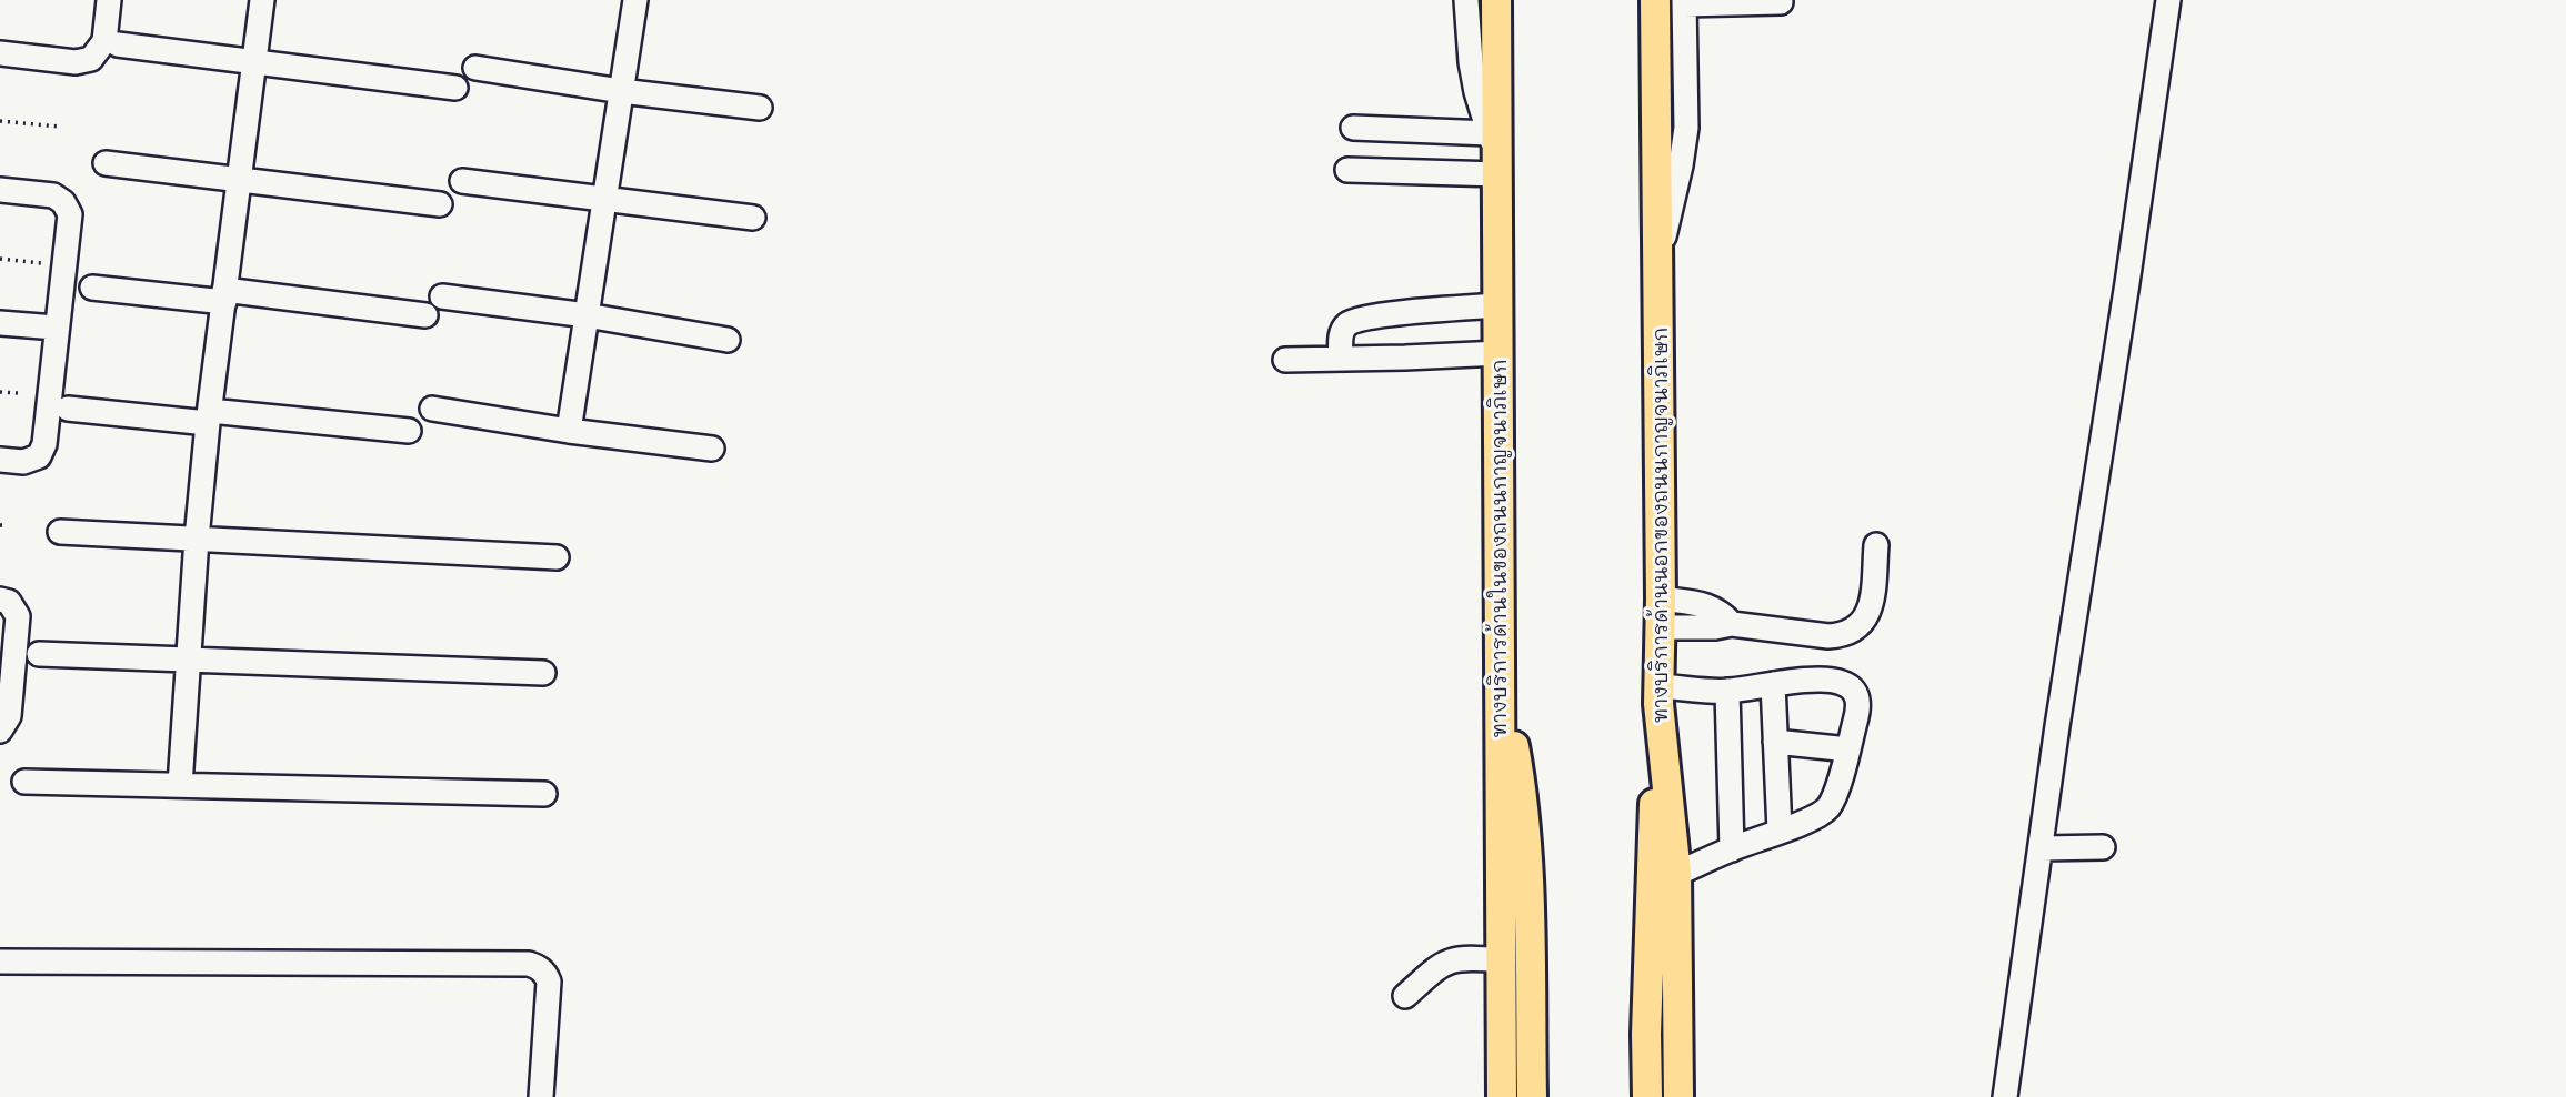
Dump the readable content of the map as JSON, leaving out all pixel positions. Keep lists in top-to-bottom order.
{
  "streets": {
    "main road": ["ทางบริการด้านนอกของถนนกาญจนาภิเษก", "ทางบริการด้านในของถนนกาญจนาภิเษก"]
  }
}
